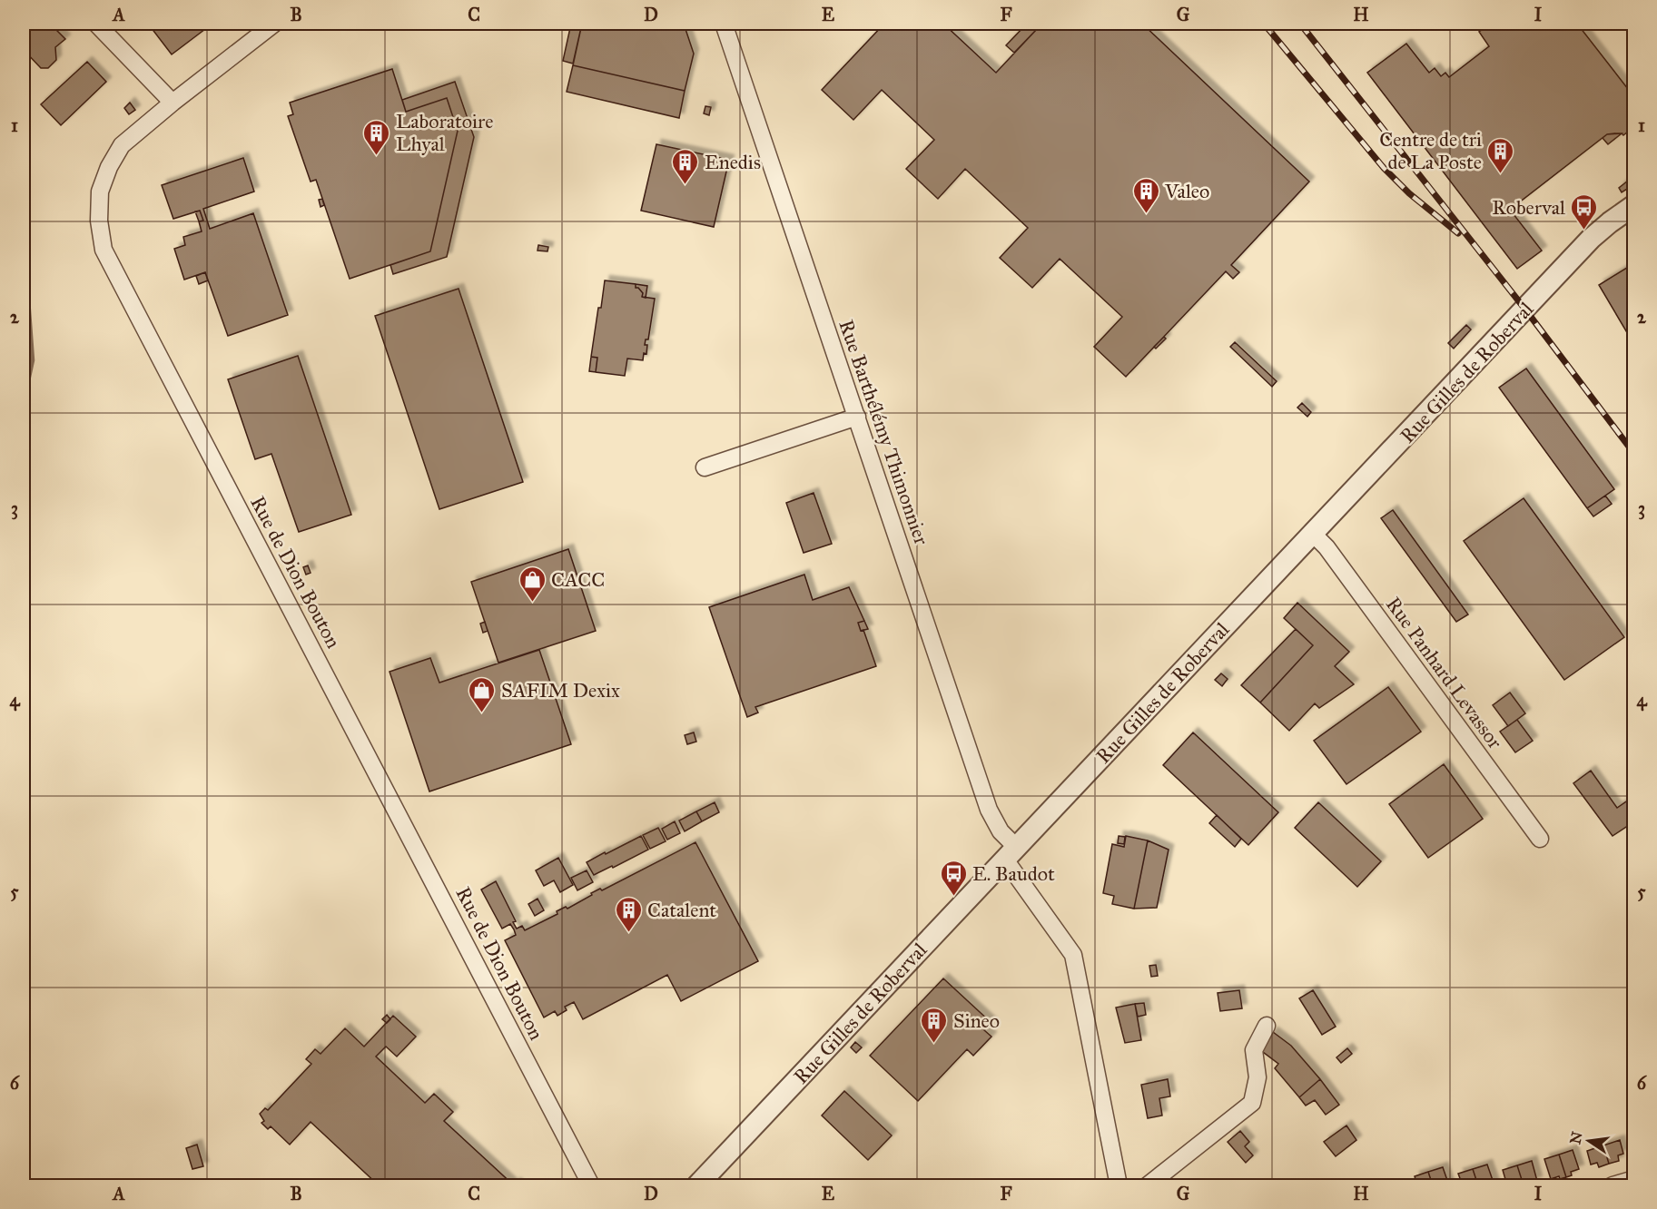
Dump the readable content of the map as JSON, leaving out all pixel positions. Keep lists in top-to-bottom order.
{
  "streets": {
    "street": [
      "Rue Gilles de Roberval",
      "Rue Barthélémy Thimonnier",
      "Rue de Dion Bouton",
      "Rue Panhard Levassor"
    ]
  },
  "crossings": [
    ["Rue Gilles de Roberval", "Rue Barthélémy Thimonnier"],
    ["Rue Gilles de Roberval", "Rue Panhard Levassor"]
  ],
  "places": {
    "building": [
      "Laboratoire Lhyal",
      "Centre de tri de La Poste",
      "Enedis",
      "Valeo",
      "Catalent",
      "Sineo"
    ],
    "bus stop": ["Roberval", "E. Baudot"],
    "shop": ["CACC", "SAFIM Dexix"]
  },
  "north": "left",
  "grid": {
    "columns": [
      "A",
      "B",
      "C",
      "D",
      "E",
      "F",
      "G",
      "H",
      "I"
    ],
    "rows": [
      "1",
      "2",
      "3",
      "4",
      "5",
      "6"
    ]
  }
}
